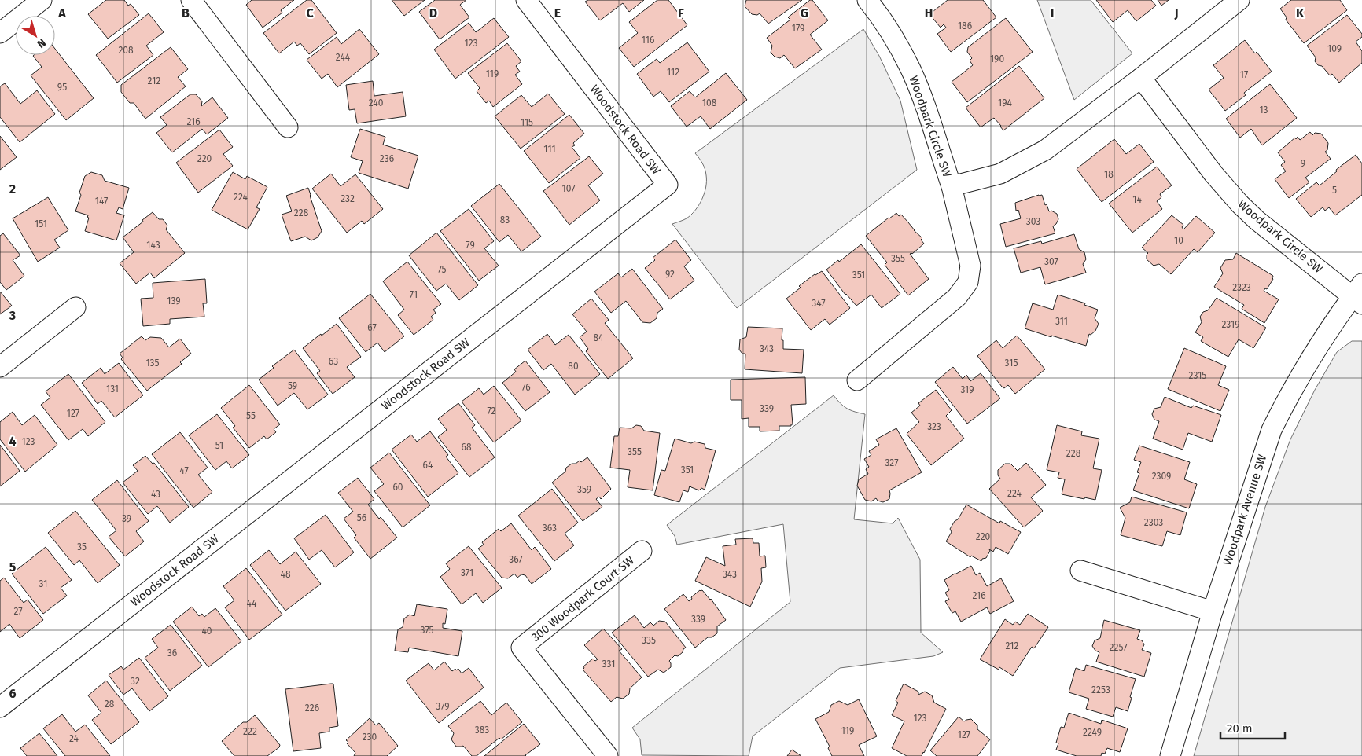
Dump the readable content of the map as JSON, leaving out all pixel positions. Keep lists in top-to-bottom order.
{
  "streets": {
    "street": [
      "Woodpark Circle SW",
      "Woodstock Road SW",
      "Woodpark Avenue SW",
      "300 Woodpark Court SW"
    ]
  },
  "crossings": [
    ["Woodpark Circle SW", "Woodpark Avenue SW"]
  ],
  "house_numbers": [
    "186",
    "179",
    "116",
    "123",
    "109",
    "208",
    "244",
    "190",
    "112",
    "119",
    "17",
    "212",
    "95",
    "240",
    "108",
    "194",
    "13",
    "216",
    "115",
    "111",
    "220",
    "236",
    "9",
    "18",
    "107",
    "5",
    "224",
    "232",
    "14",
    "147",
    "228",
    "83",
    "303",
    "151",
    "10",
    "143",
    "79",
    "355",
    "307",
    "75",
    "92",
    "351",
    "2323",
    "71",
    "139",
    "347",
    "311",
    "2319",
    "67",
    "84",
    "343",
    "63",
    "135",
    "315",
    "80",
    "2315",
    "59",
    "76",
    "131",
    "319",
    "339",
    "72",
    "127",
    "55",
    "323",
    "123",
    "51",
    "68",
    "355",
    "228",
    "327",
    "64",
    "351",
    "47",
    "2309",
    "60",
    "359",
    "224",
    "43",
    "56",
    "39",
    "2303",
    "363",
    "220",
    "35",
    "367",
    "371",
    "48",
    "343",
    "31",
    "216",
    "44",
    "27",
    "339",
    "375",
    "40",
    "335",
    "212",
    "2257",
    "36",
    "331",
    "32",
    "2253",
    "28",
    "379",
    "226",
    "123",
    "383",
    "119",
    "222",
    "2249",
    "127",
    "230",
    "24"
  ],
  "scale_bar": "20 m",
  "north": "bottom right",
  "grid": {
    "columns": [
      "A",
      "B",
      "C",
      "D",
      "E",
      "F",
      "G",
      "H",
      "I",
      "J",
      "K"
    ],
    "rows": [
      "2",
      "3",
      "4",
      "5",
      "6"
    ]
  }
}
